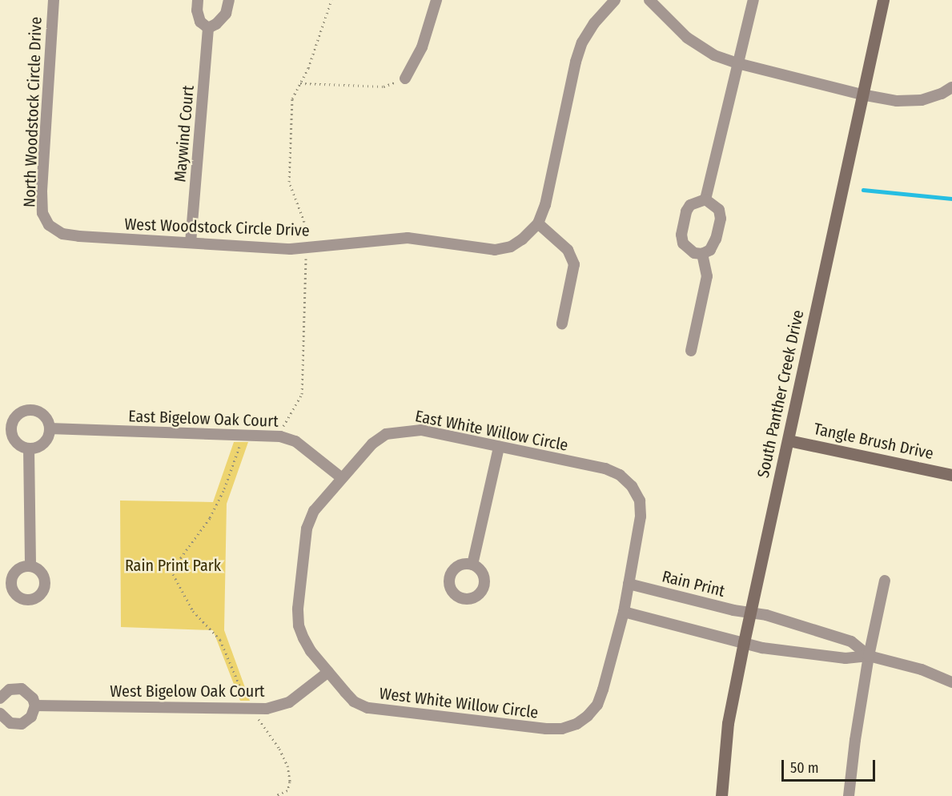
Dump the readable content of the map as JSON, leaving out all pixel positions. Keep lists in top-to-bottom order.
{
  "streets": {
    "street": [
      "North Woodstock Circle Drive",
      "Maywind Court",
      "West Woodstock Circle Drive",
      "South Panther Creek Drive",
      "East Bigelow Oak Court",
      "East White Willow Circle",
      "Tangle Brush Drive",
      "Rain Print",
      "West Bigelow Oak Court",
      "West White Willow Circle"
    ]
  },
  "crossings": [
    ["North Woodstock Circle Drive", "West Woodstock Circle Drive"],
    ["Maywind Court", "West Woodstock Circle Drive"],
    ["South Panther Creek Drive", "Tangle Brush Drive"],
    ["South Panther Creek Drive", "Rain Print"],
    ["East Bigelow Oak Court", "East White Willow Circle"],
    ["East White Willow Circle", "Rain Print"],
    ["East White Willow Circle", "West White Willow Circle"],
    ["West Bigelow Oak Court", "West White Willow Circle"]
  ],
  "parks": ["Rain Print Park"],
  "scale_bar": "50 m"
}
